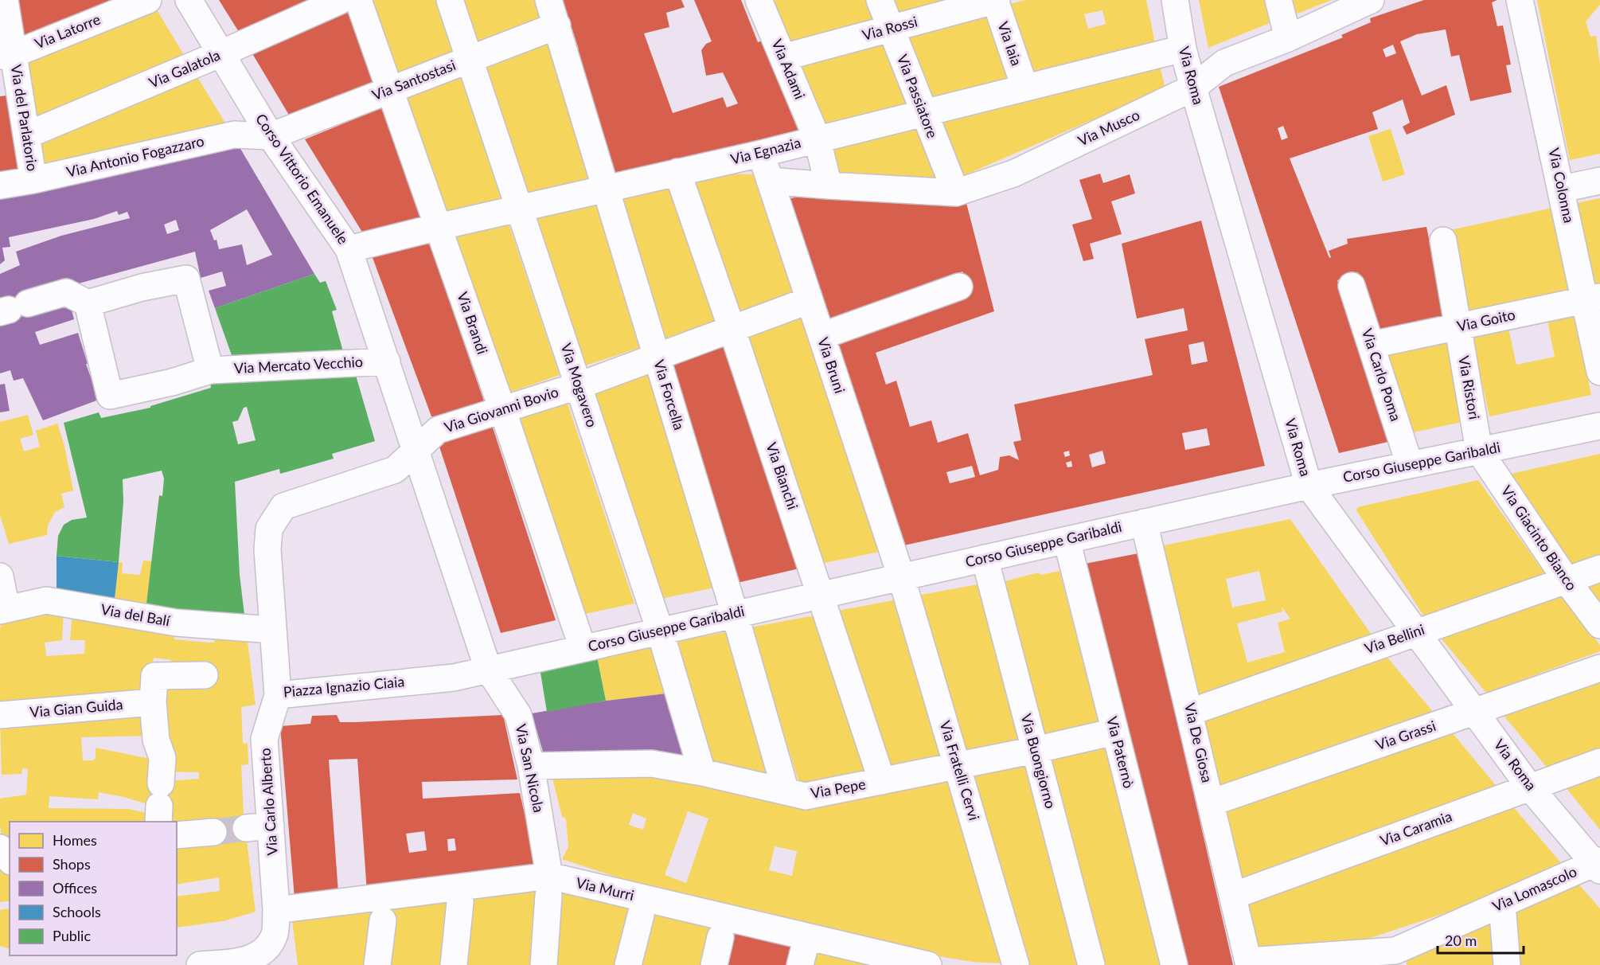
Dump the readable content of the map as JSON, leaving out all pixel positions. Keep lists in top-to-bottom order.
{
  "streets": {
    "street": [
      "Via Rossi",
      "Via Latorre",
      "Via Iaia",
      "Via Galatola",
      "Via Adami",
      "Via Roma",
      "Via Santostasi",
      "Via Passiatore",
      "Via del Parlatorio",
      "Via Musco",
      "Via Egnazia",
      "Via Antonio Fogazzaro",
      "Corso Vittorio Emanuele",
      "Via Colonna",
      "Via Goito",
      "Via Brandi",
      "Via Mercato Vecchio",
      "Via Bruni",
      "Via Carlo Poma",
      "Via Mogavero",
      "Via Ristori",
      "Via Forcella",
      "Via Giovanni Bovio",
      "Corso Giuseppe Garibaldi",
      "Via Bianchi",
      "Via Giacinto Bianco",
      "Via del Balí",
      "Via Bellini",
      "Piazza Ignazio Ciaia",
      "Via Gian Guida",
      "Via Grassi",
      "Via De Giosa",
      "Via Paternò",
      "Via Buongiorno",
      "Via San Nicola",
      "Via Fratelli Cervi",
      "Via Pepe",
      "Via Carlo Alberto",
      "Via Caramia",
      "Via Murri",
      "Via Lomascolo"
    ]
  },
  "crossings": [
    ["Via Rossi", "Via Iaia"],
    ["Via Rossi", "Via Adami"],
    ["Via Rossi", "Via Passiatore"],
    ["Via Latorre", "Via del Parlatorio"],
    ["Via Iaia", "Via Egnazia"],
    ["Via Galatola", "Via del Parlatorio"],
    ["Via Galatola", "Corso Vittorio Emanuele"],
    ["Via Adami", "Via Musco"],
    ["Via Adami", "Via Egnazia"],
    ["Via Roma", "Via Musco"],
    ["Via Roma", "Via Egnazia"],
    ["Via Roma", "Corso Giuseppe Garibaldi"],
    ["Via Roma", "Via Bellini"],
    ["Via Roma", "Via Grassi"],
    ["Via Roma", "Via Caramia"],
    ["Via Roma", "Via Lomascolo"],
    ["Via Santostasi", "Via Antonio Fogazzaro"],
    ["Via Santostasi", "Corso Vittorio Emanuele"],
    ["Via Santostasi", "Via Brandi"],
    ["Via Santostasi", "Via Mogavero"],
    ["Via Santostasi", "Via Forcella"],
    ["Via Passiatore", "Via Musco"],
    ["Via Passiatore", "Via Egnazia"],
    ["Via del Parlatorio", "Via Antonio Fogazzaro"],
    ["Via Musco", "Via Bruni"],
    ["Via Egnazia", "Corso Vittorio Emanuele"],
    ["Via Egnazia", "Via Brandi"],
    ["Via Egnazia", "Via Bruni"],
    ["Via Egnazia", "Via Mogavero"],
    ["Via Egnazia", "Via Forcella"],
    ["Via Egnazia", "Via Bianchi"],
    ["Via Antonio Fogazzaro", "Corso Vittorio Emanuele"],
    ["Corso Vittorio Emanuele", "Via Mercato Vecchio"],
    ["Corso Vittorio Emanuele", "Via Giovanni Bovio"],
    ["Corso Vittorio Emanuele", "Piazza Ignazio Ciaia"],
    ["Via Colonna", "Via Goito"],
    ["Via Goito", "Via Carlo Poma"],
    ["Via Goito", "Via Ristori"],
    ["Via Brandi", "Via Giovanni Bovio"],
    ["Via Brandi", "Corso Giuseppe Garibaldi"],
    ["Via Bruni", "Via Giovanni Bovio"],
    ["Via Bruni", "Corso Giuseppe Garibaldi"],
    ["Via Bruni", "Via Fratelli Cervi"],
    ["Via Carlo Poma", "Corso Giuseppe Garibaldi"],
    ["Via Mogavero", "Via Giovanni Bovio"],
    ["Via Mogavero", "Corso Giuseppe Garibaldi"],
    ["Via Mogavero", "Via Pepe"],
    ["Via Ristori", "Corso Giuseppe Garibaldi"],
    ["Via Ristori", "Via Giacinto Bianco"],
    ["Via Forcella", "Via Giovanni Bovio"],
    ["Via Forcella", "Corso Giuseppe Garibaldi"],
    ["Via Forcella", "Via Pepe"],
    ["Via Giovanni Bovio", "Via Bianchi"],
    ["Via Giovanni Bovio", "Piazza Ignazio Ciaia"],
    ["Corso Giuseppe Garibaldi", "Via Bianchi"],
    ["Corso Giuseppe Garibaldi", "Via Giacinto Bianco"],
    ["Corso Giuseppe Garibaldi", "Piazza Ignazio Ciaia"],
    ["Corso Giuseppe Garibaldi", "Via De Giosa"],
    ["Corso Giuseppe Garibaldi", "Via Paternò"],
    ["Corso Giuseppe Garibaldi", "Via Buongiorno"],
    ["Corso Giuseppe Garibaldi", "Via San Nicola"],
    ["Corso Giuseppe Garibaldi", "Via Fratelli Cervi"],
    ["Via Bianchi", "Via Pepe"],
    ["Via Giacinto Bianco", "Via Bellini"],
    ["Via del Balí", "Piazza Ignazio Ciaia"],
    ["Via Bellini", "Via De Giosa"],
    ["Piazza Ignazio Ciaia", "Via San Nicola"],
    ["Piazza Ignazio Ciaia", "Via Carlo Alberto"],
    ["Via Grassi", "Via De Giosa"],
    ["Via De Giosa", "Via Caramia"],
    ["Via De Giosa", "Via Lomascolo"],
    ["Via Paternò", "Via Pepe"],
    ["Via Buongiorno", "Via Pepe"],
    ["Via San Nicola", "Via Pepe"],
    ["Via San Nicola", "Via Murri"],
    ["Via Fratelli Cervi", "Via Pepe"],
    ["Via Carlo Alberto", "Via Murri"]
  ],
  "legend": [
    "Homes",
    "Shops",
    "Offices",
    "Schools",
    "Public"
  ],
  "scale_bar": "20 m"
}
